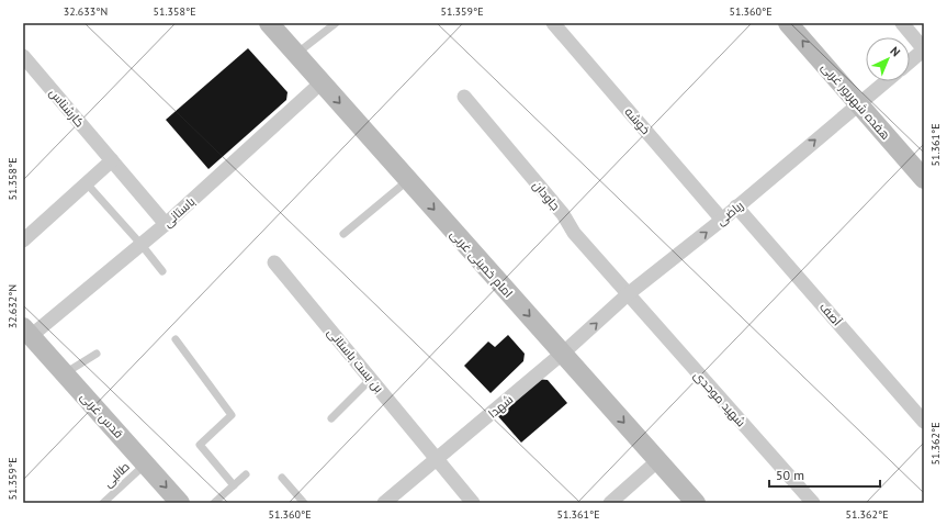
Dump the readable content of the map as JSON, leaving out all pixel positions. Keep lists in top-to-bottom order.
{
  "streets": {
    "main road": ["هفده شهریور غربی", "امام خمینی غربی", "قدس غربی"],
    "street": [
      "کارشناس",
      "خوشه",
      "جاودان",
      "باستانی",
      "ریاضی",
      "آصف",
      "بن بست باستانی",
      "شهید موحدی",
      "شهدا"
    ],
    "lane": ["طالبی"]
  },
  "crossings": [
    ["هفده شهریور غربی", "ریاضی"],
    ["کارشناس", "باستانی"],
    ["خوشه", "ریاضی"],
    ["جاودان", "ریاضی"],
    ["جاودان", "شهید موحدی"],
    ["باستانی", "امام خمینی غربی"],
    ["باستانی", "قدس غربی"],
    ["ریاضی", "امام خمینی غربی"],
    ["ریاضی", "آصف"],
    ["ریاضی", "شهید موحدی"],
    ["ریاضی", "شهدا"],
    ["امام خمینی غربی", "شهدا"],
    ["بن بست باستانی", "شهدا"],
    ["قدس غربی", "طالبی"]
  ],
  "one_way": ["هفده شهریور غربی", "ریاضی", "امام خمینی غربی"],
  "scale_bar": "50 m",
  "north": "top right",
  "coordinates": [
    "32.633°N",
    "51.358°E",
    "51.359°E",
    "51.360°E",
    "51.361°E",
    "32.632°N",
    "51.362°E"
  ]
}
